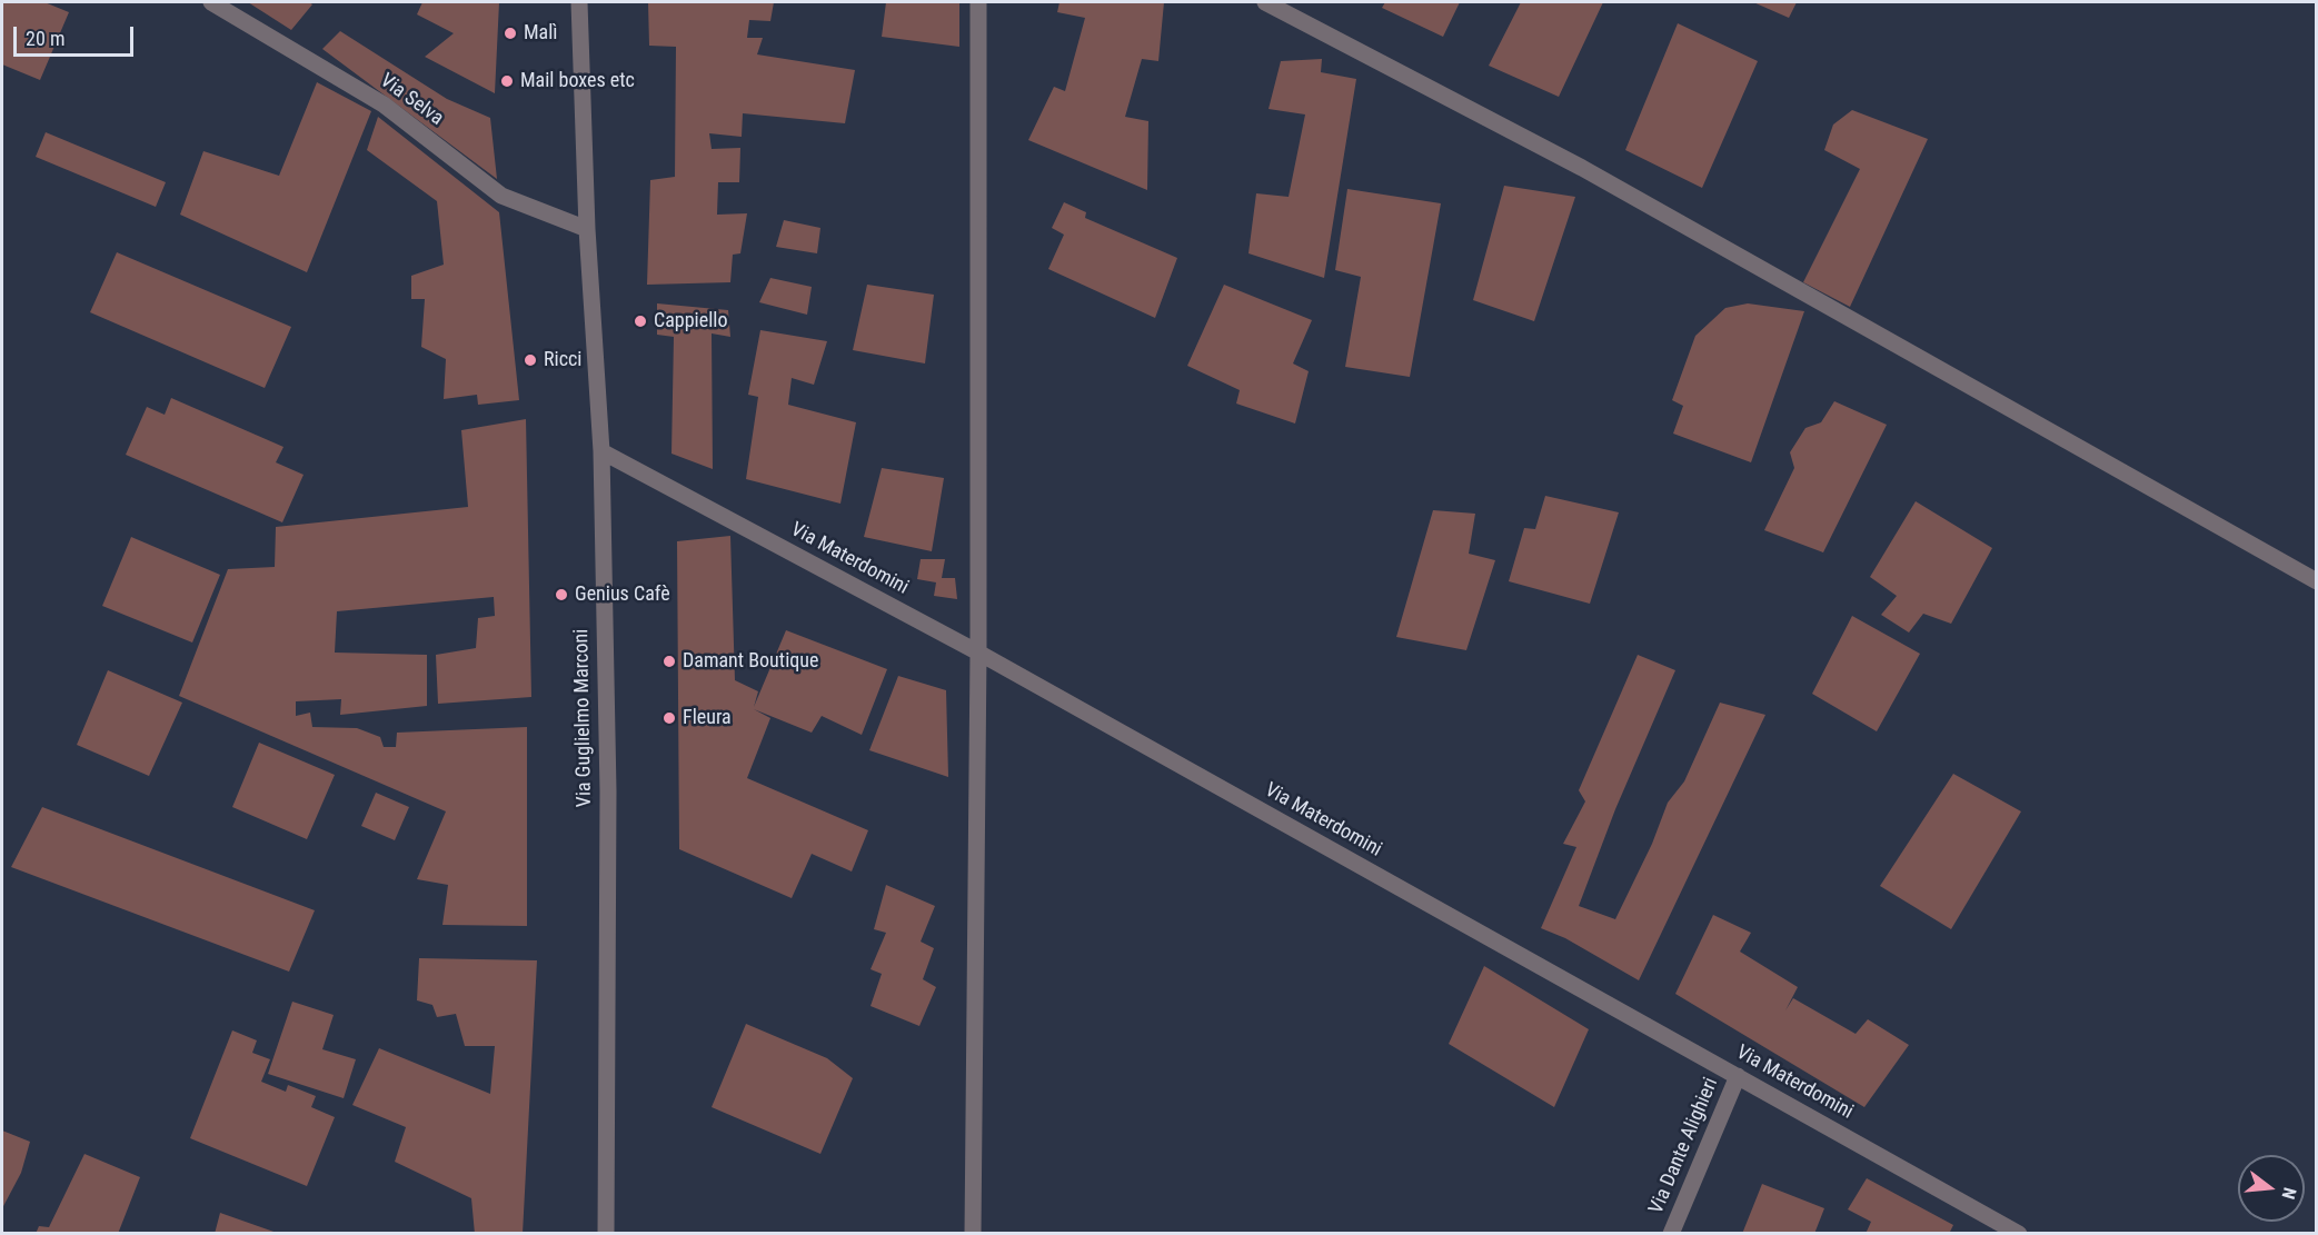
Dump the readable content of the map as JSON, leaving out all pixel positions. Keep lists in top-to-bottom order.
{
  "streets": {
    "street": [
      "Via Selva",
      "Via Materdomini",
      "Via Guglielmo Marconi",
      "Via Dante Alighieri"
    ]
  },
  "crossings": [
    ["Via Selva", "Via Guglielmo Marconi"],
    ["Via Materdomini", "Via Guglielmo Marconi"],
    ["Via Materdomini", "Via Dante Alighieri"]
  ],
  "places": [
    "Malì",
    "Mail boxes etc",
    "Cappiello",
    "Ricci",
    "Genius Cafè",
    "Damant Boutique",
    "Fleura"
  ],
  "scale_bar": "20 m",
  "north": "right"
}
